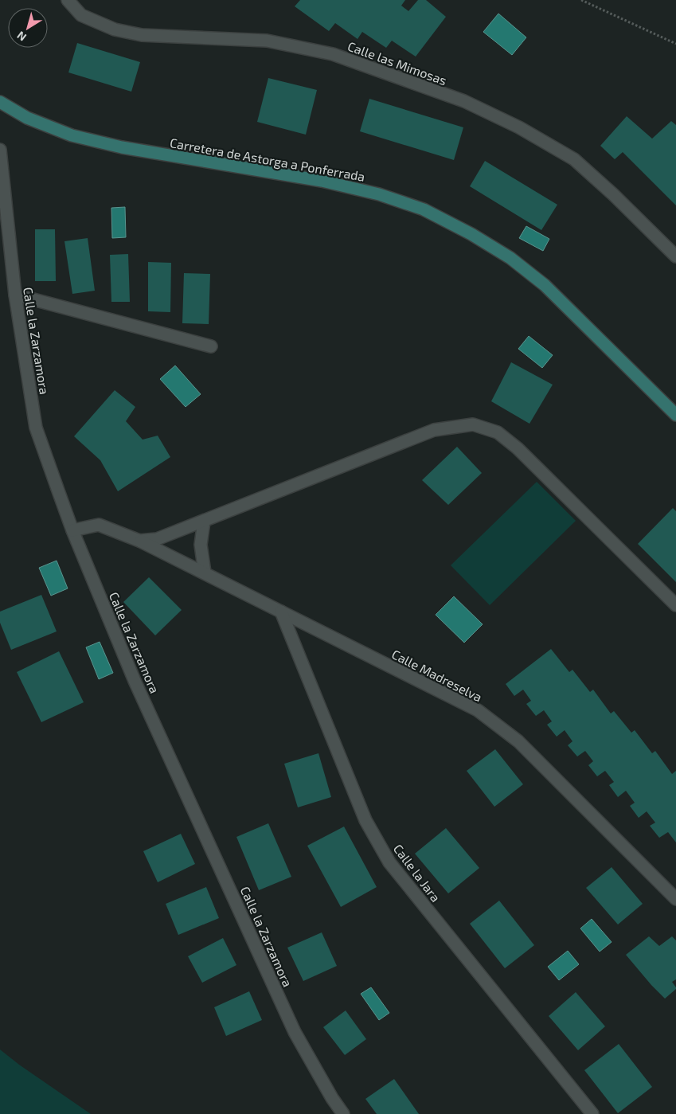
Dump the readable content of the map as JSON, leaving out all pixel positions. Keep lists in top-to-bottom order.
{
  "streets": {
    "main road": ["Carretera de Astorga a Ponferrada"],
    "street": [
      "Calle las Mimosas",
      "Calle la Zarzamora",
      "Calle Madreselva",
      "Calle la Jara"
    ]
  },
  "crossings": [
    ["Calle la Zarzamora", "Calle Madreselva"],
    ["Calle Madreselva", "Calle la Jara"]
  ],
  "north": "bottom left"
}
